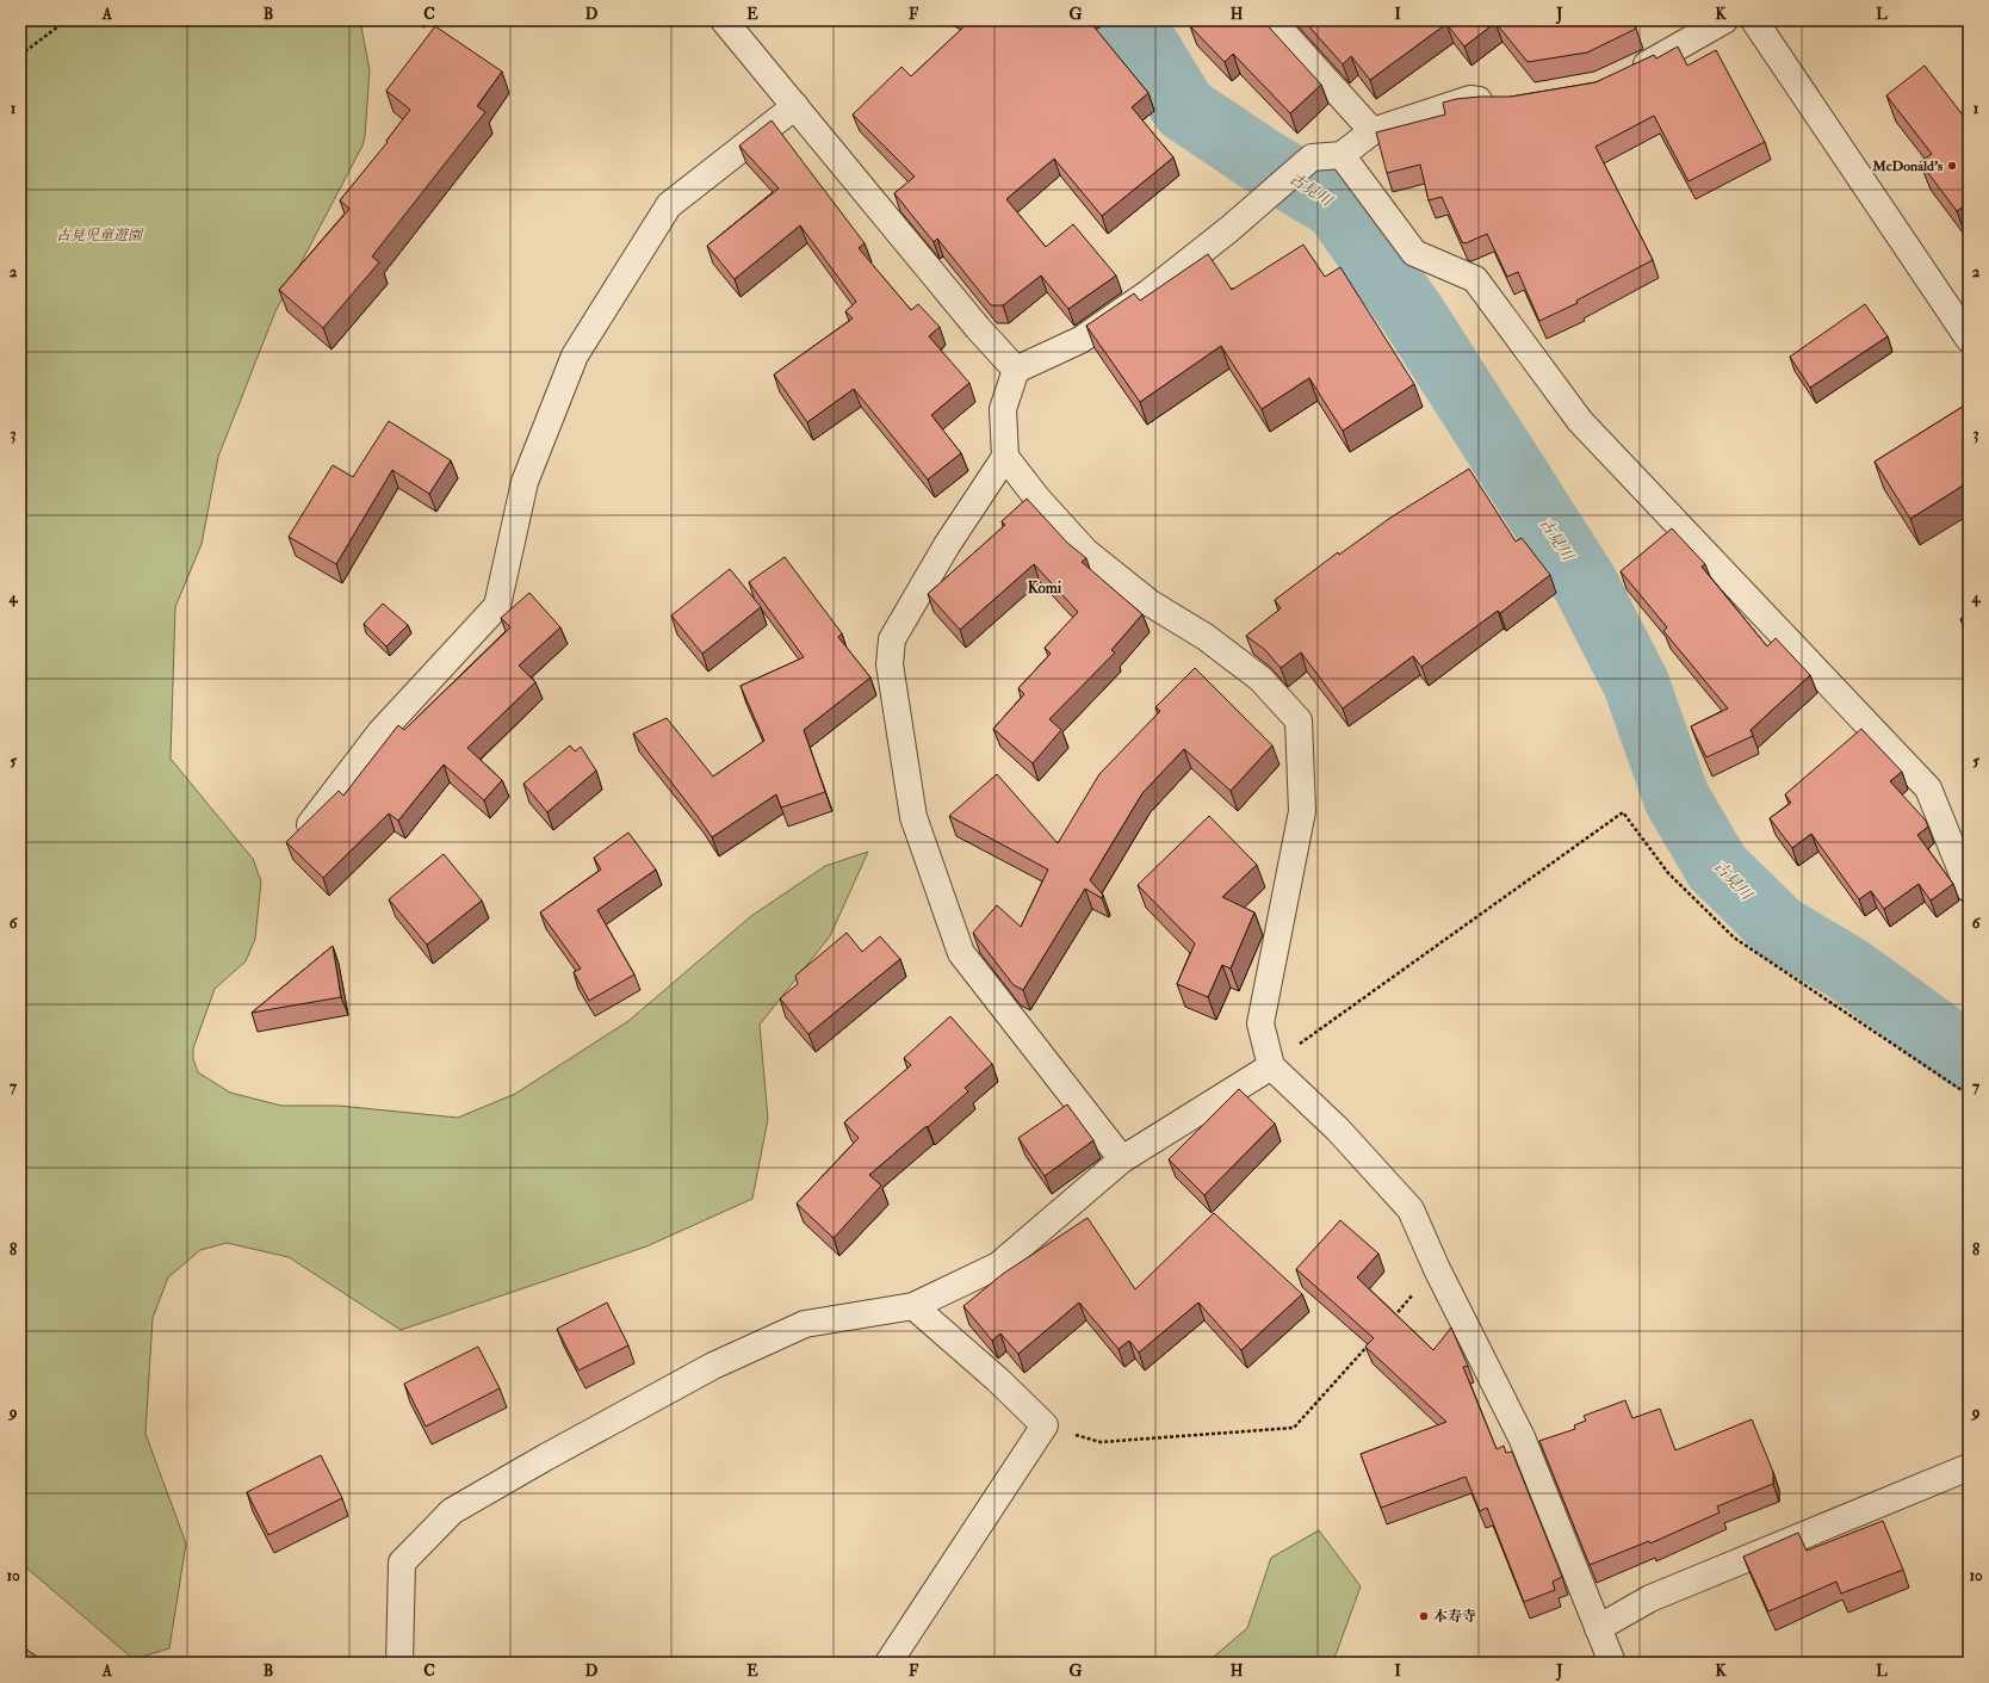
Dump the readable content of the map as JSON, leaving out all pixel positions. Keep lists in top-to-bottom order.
{
  "districts": ["Komi"],
  "water": ["古見川"],
  "parks": ["古見児童遊園"],
  "places": ["McDonald's", "本寿寺"],
  "grid": {
    "columns": [
      "A",
      "B",
      "C",
      "D",
      "E",
      "F",
      "G",
      "H",
      "I",
      "J",
      "K",
      "L"
    ],
    "rows": [
      "1",
      "2",
      "3",
      "4",
      "5",
      "6",
      "7",
      "8",
      "9",
      "10"
    ]
  }
}
